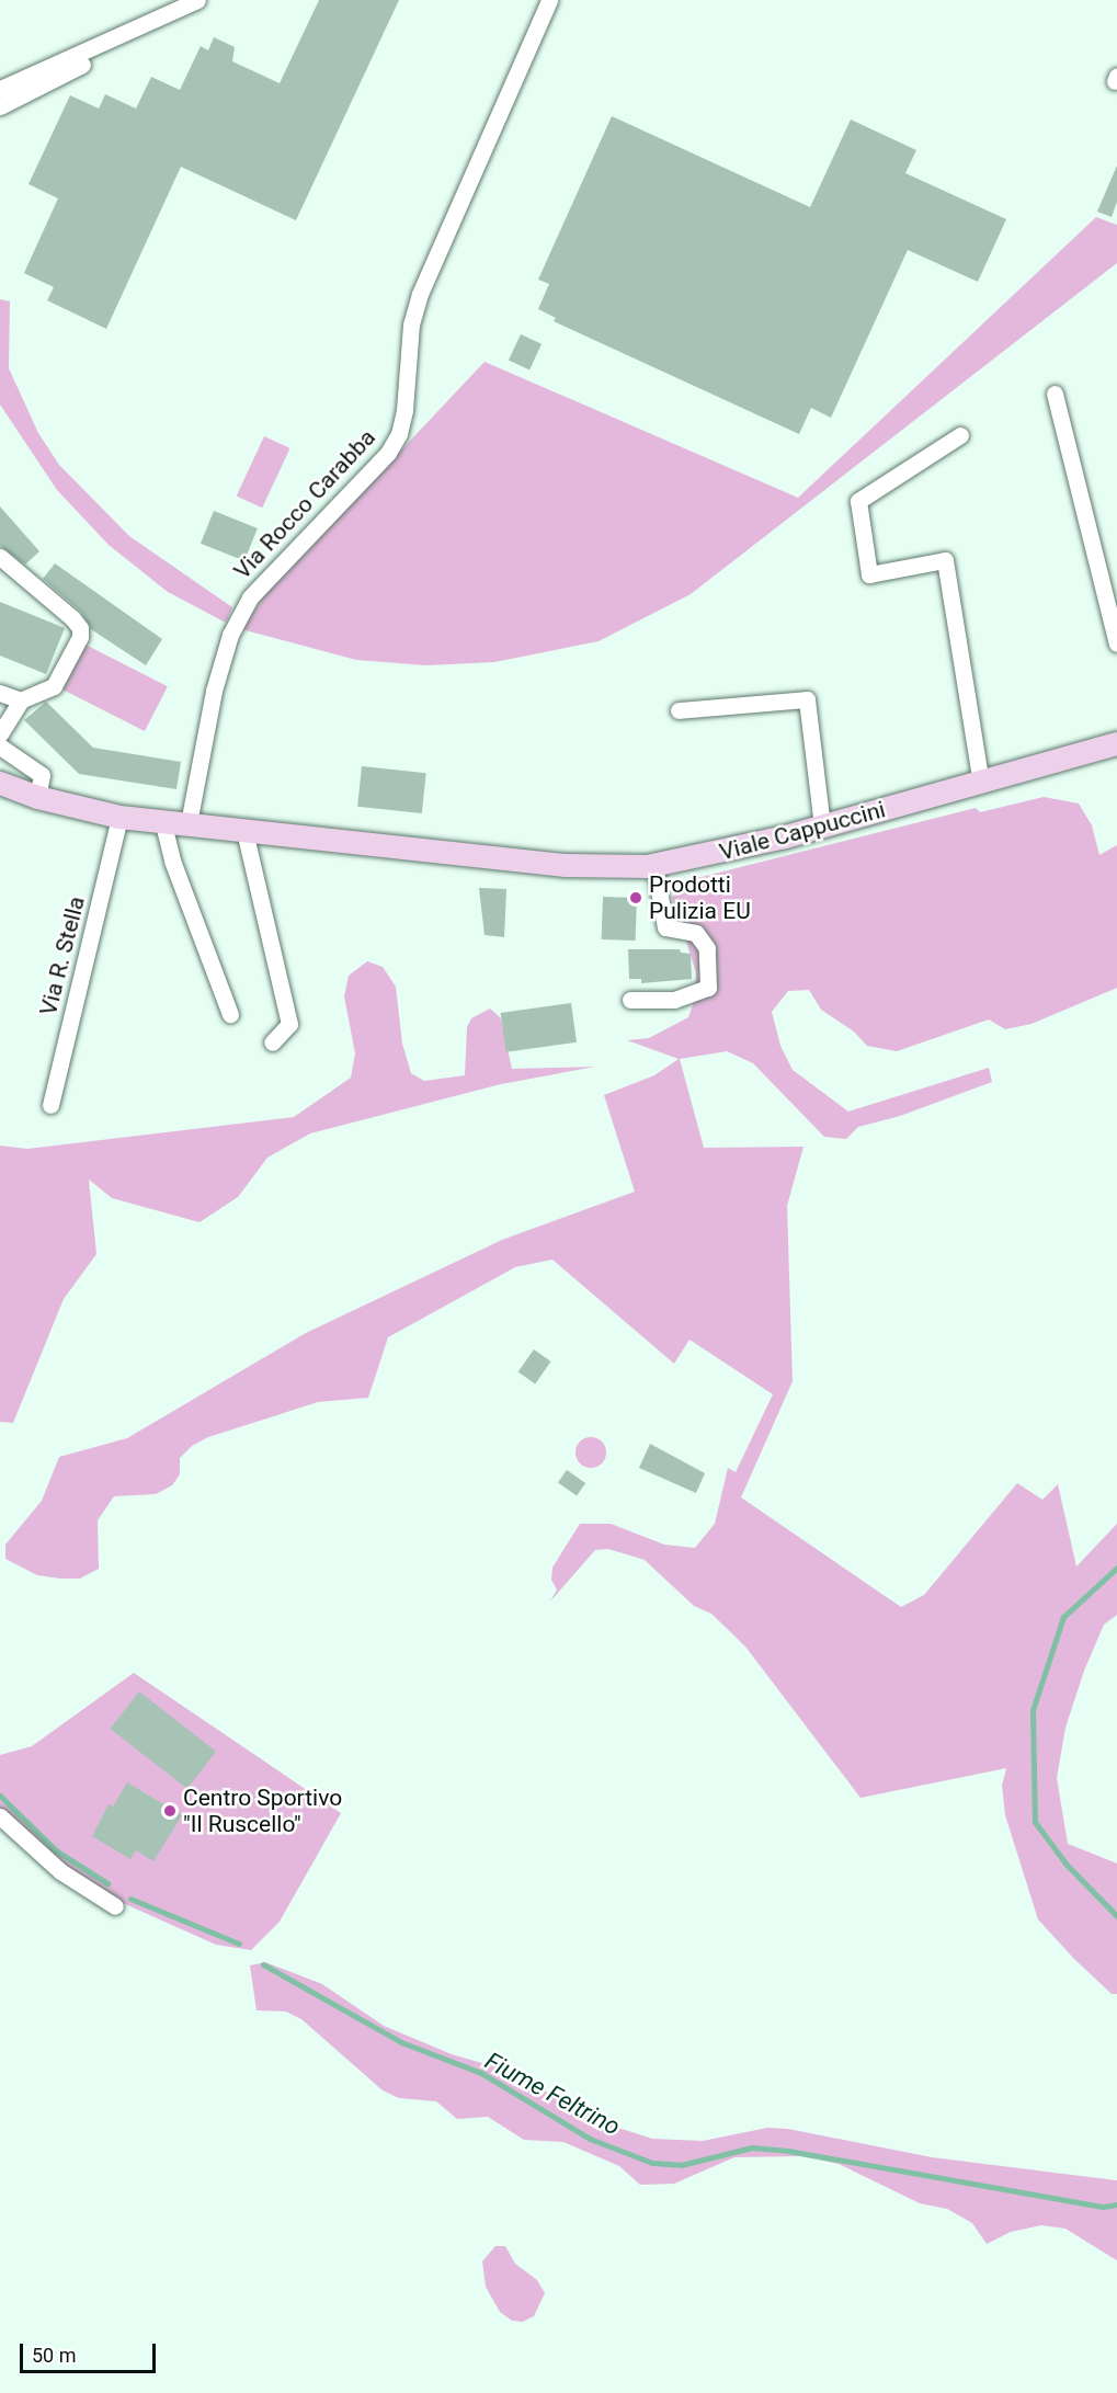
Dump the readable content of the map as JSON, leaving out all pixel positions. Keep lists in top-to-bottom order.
{
  "streets": {
    "street": ["Via Rocco Carabba", "Viale Cappuccini", "Via R. Stella"]
  },
  "crossings": [
    ["Via Rocco Carabba", "Viale Cappuccini"],
    ["Viale Cappuccini", "Via R. Stella"]
  ],
  "water": ["Fiume Feltrino"],
  "places": ["Prodotti Pulizia EU", "Centro Sportivo \"Il Ruscello\""],
  "scale_bar": "50 m"
}
